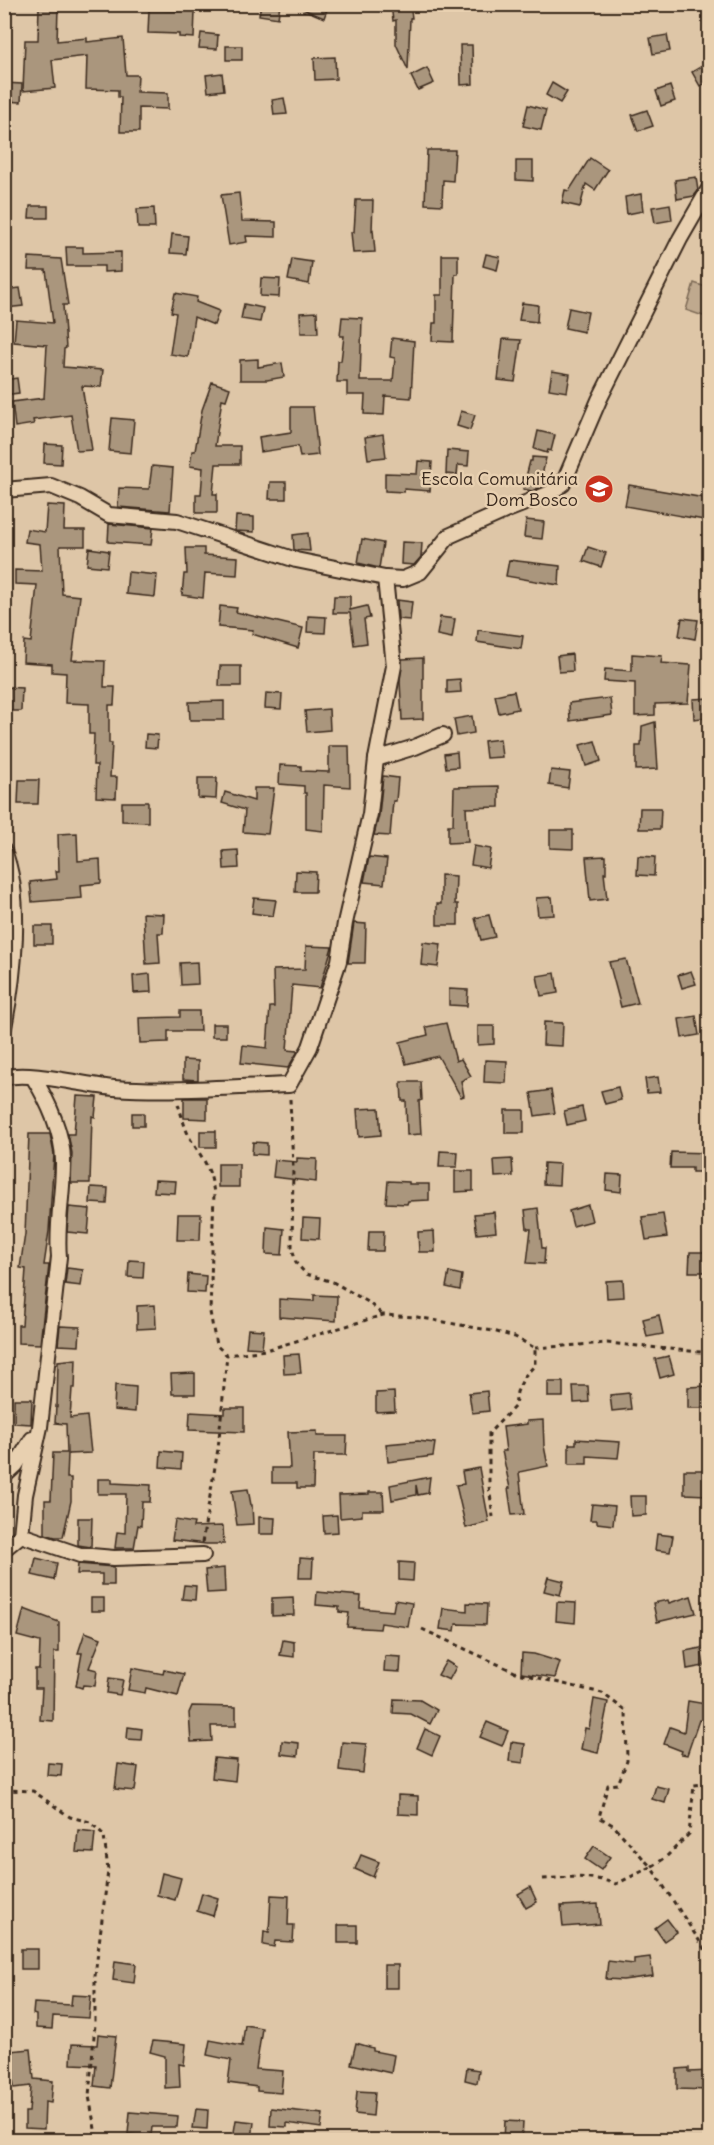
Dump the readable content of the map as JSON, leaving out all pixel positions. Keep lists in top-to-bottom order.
{
  "places": {
    "school or university": ["Escola Comunitária Dom Bosco"]
  }
}
